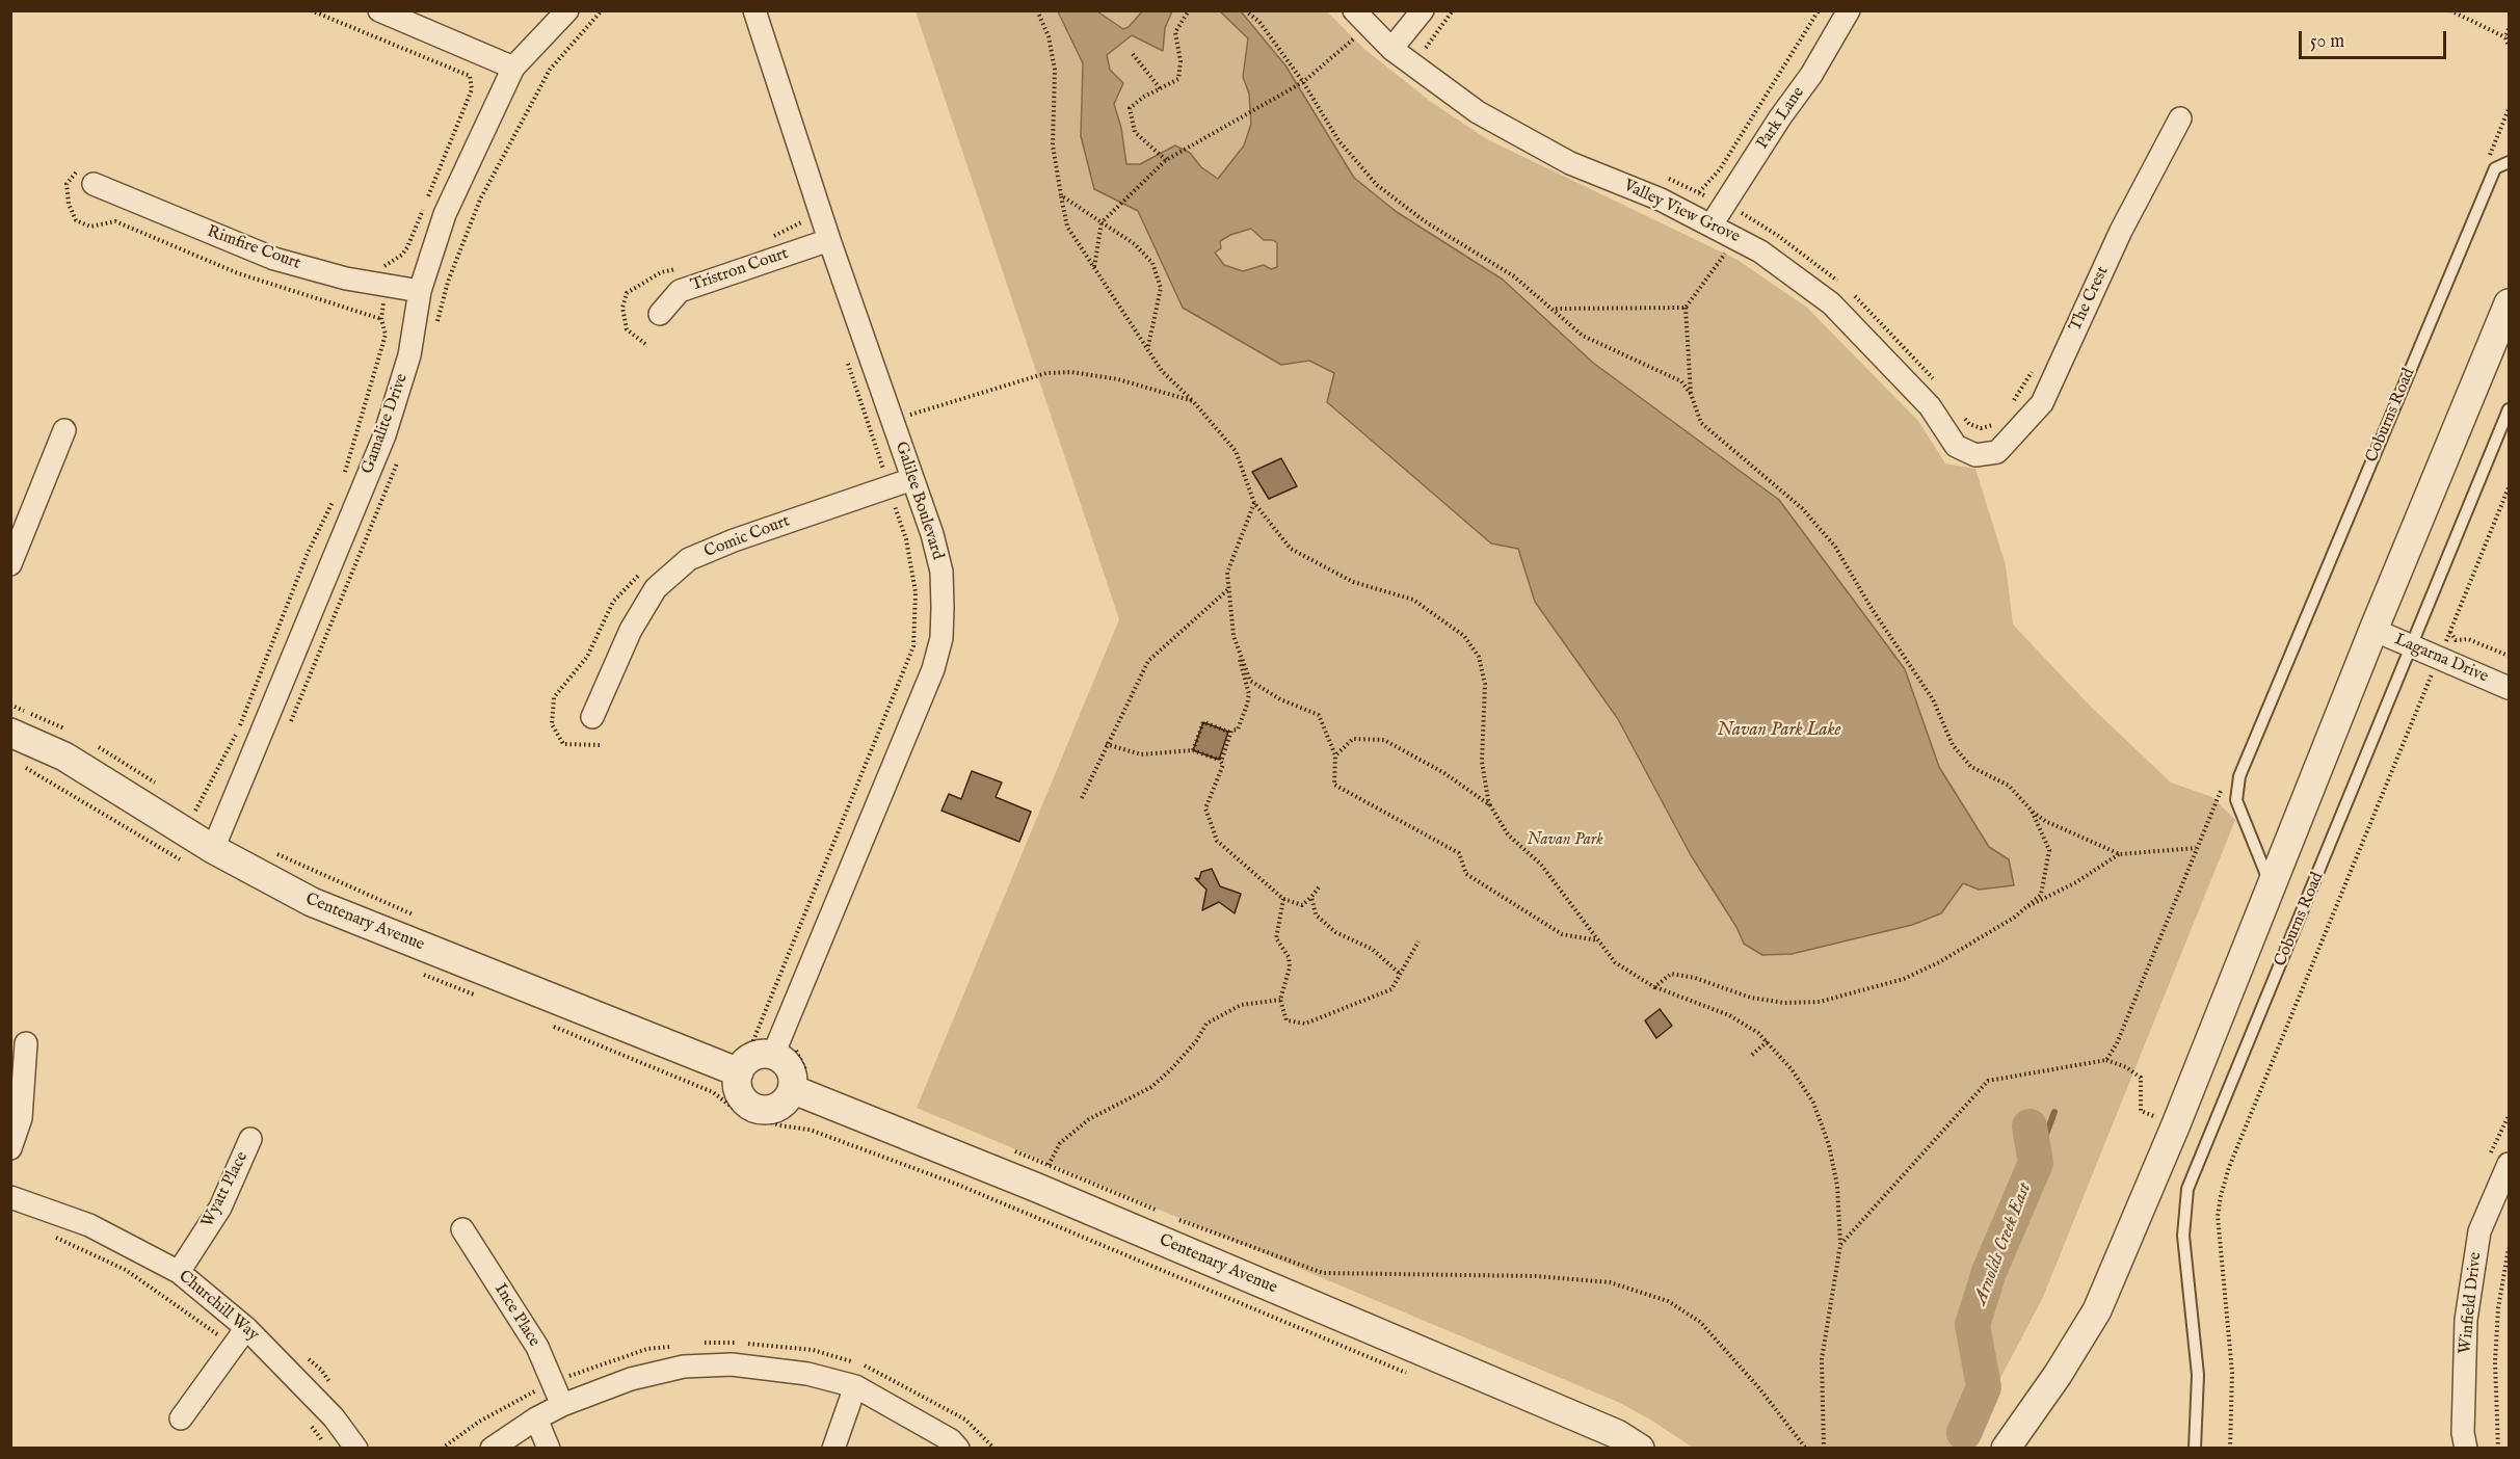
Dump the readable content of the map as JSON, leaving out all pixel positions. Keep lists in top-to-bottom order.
{
  "streets": {
    "street": [
      "Park Lane",
      "Valley View Grove",
      "Rimfire Court",
      "Tristron Court",
      "The Crest",
      "Gamalite Drive",
      "Galilee Boulevard",
      "Comic Court",
      "Lagarna Drive",
      "Centenary Avenue",
      "Wyatt Place",
      "Winfield Drive",
      "Churchill Way",
      "Ince Place"
    ],
    "lane": ["Coburns Road"]
  },
  "crossings": [
    ["Park Lane", "Valley View Grove"],
    ["Valley View Grove", "The Crest"],
    ["Rimfire Court", "Gamalite Drive"],
    ["Tristron Court", "Galilee Boulevard"],
    ["Coburns Road", "Lagarna Drive"],
    ["Gamalite Drive", "Centenary Avenue"],
    ["Galilee Boulevard", "Comic Court"],
    ["Wyatt Place", "Churchill Way"]
  ],
  "water": ["Navan Park Lake", "Arnolds Creek East"],
  "parks": ["Navan Park"],
  "scale_bar": "50 m"
}
